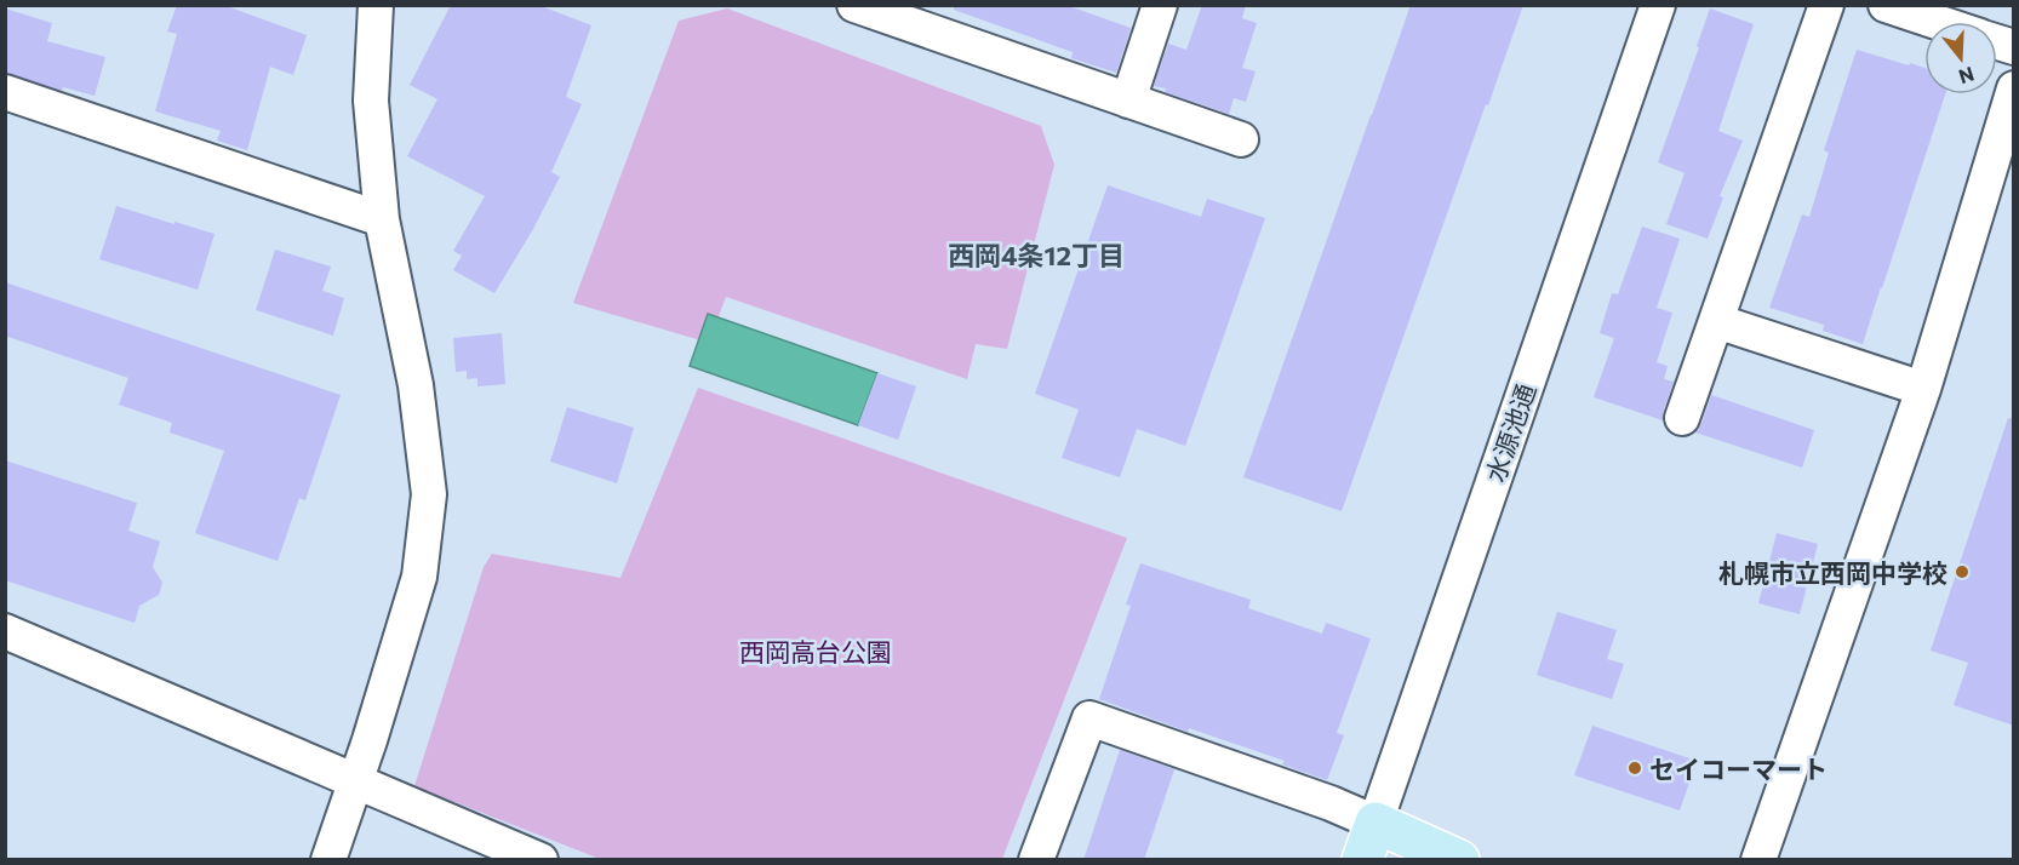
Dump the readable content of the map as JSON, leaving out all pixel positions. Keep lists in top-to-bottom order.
{
  "streets": {
    "main road": ["水源池通"]
  },
  "districts": ["西岡4条12丁目"],
  "parks": ["西岡高台公園"],
  "places": ["札幌市立西岡中学校", "セイコーマート"],
  "north": "bottom"
}
